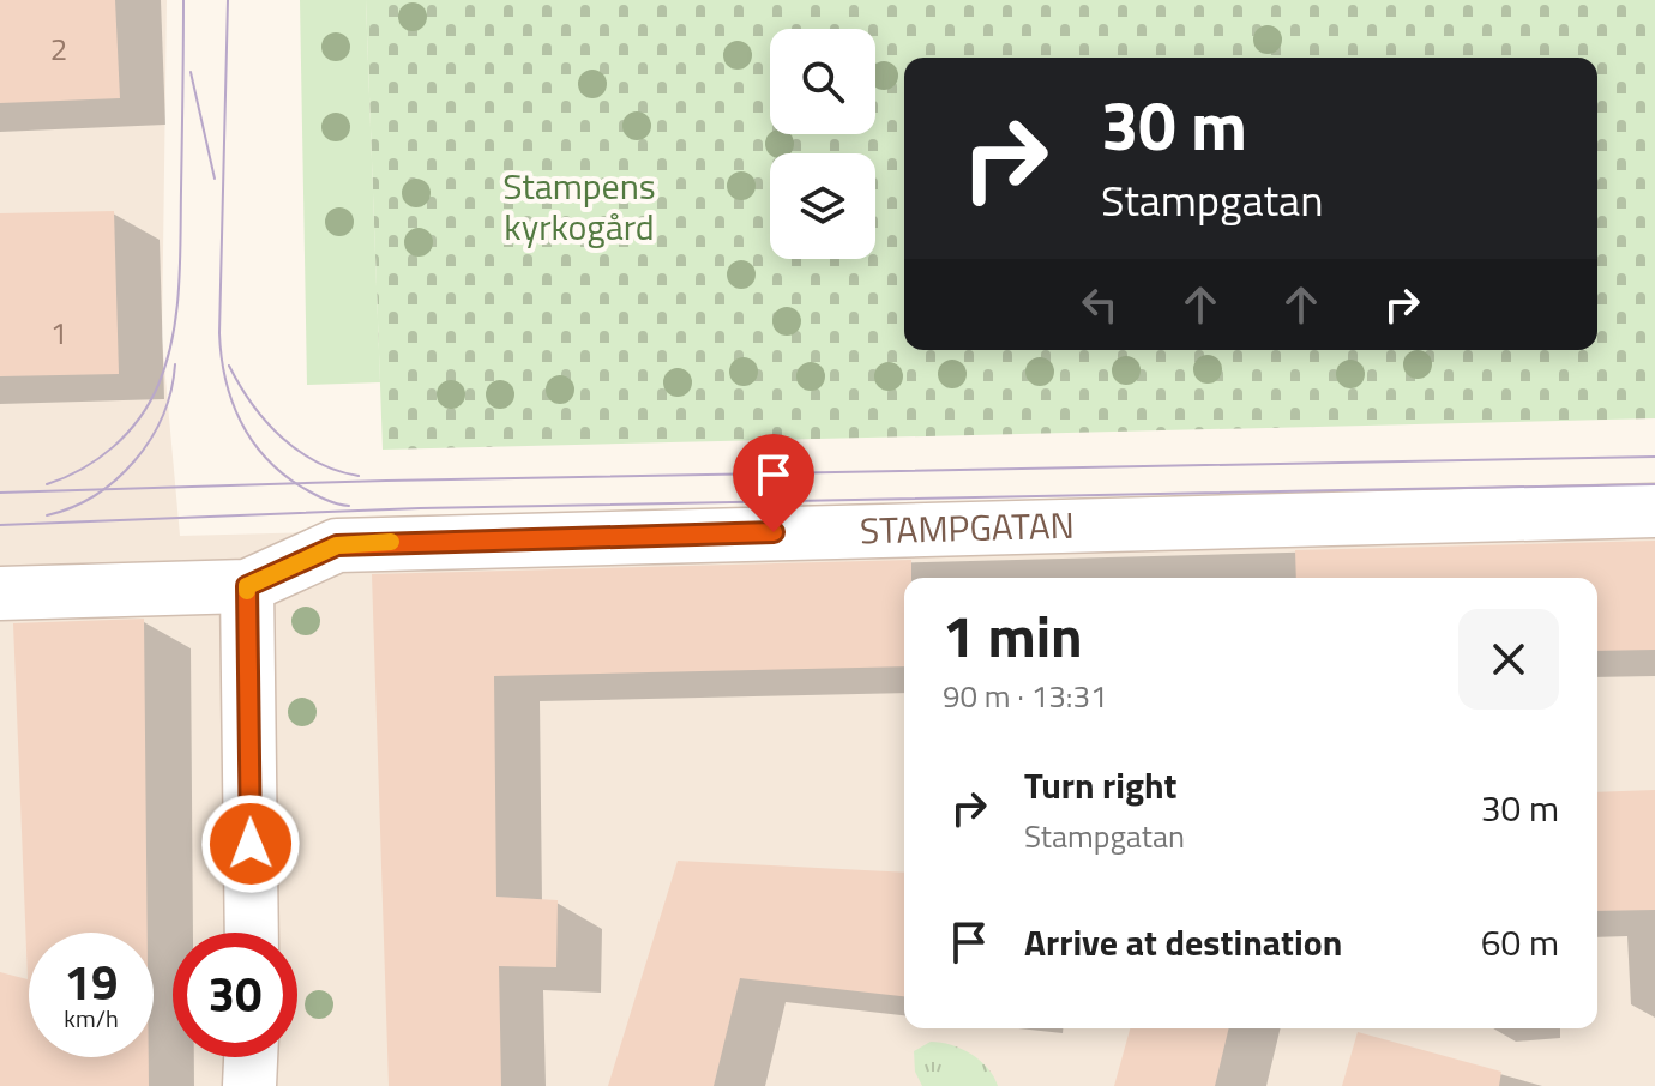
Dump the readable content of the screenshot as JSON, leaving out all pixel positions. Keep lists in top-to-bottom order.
{
  "streets": {
    "street": ["STAMPGATAN"]
  },
  "parks": ["Stampens kyrkogård"],
  "house_numbers": ["2", "1"],
  "page": {
    "turn": ["30 m", "Stampgatan"],
    "heading": ["1 min", "90 m · 13:31"],
    "list": [
      {
        "name": "Turn right",
        "note": "Stampgatan",
        "value": "30 m"
      },
      {
        "name": "Arrive at destination",
        "value": "60 m"
      }
    ],
    "speed": "19 km/h",
    "limit": "30"
  }
}
